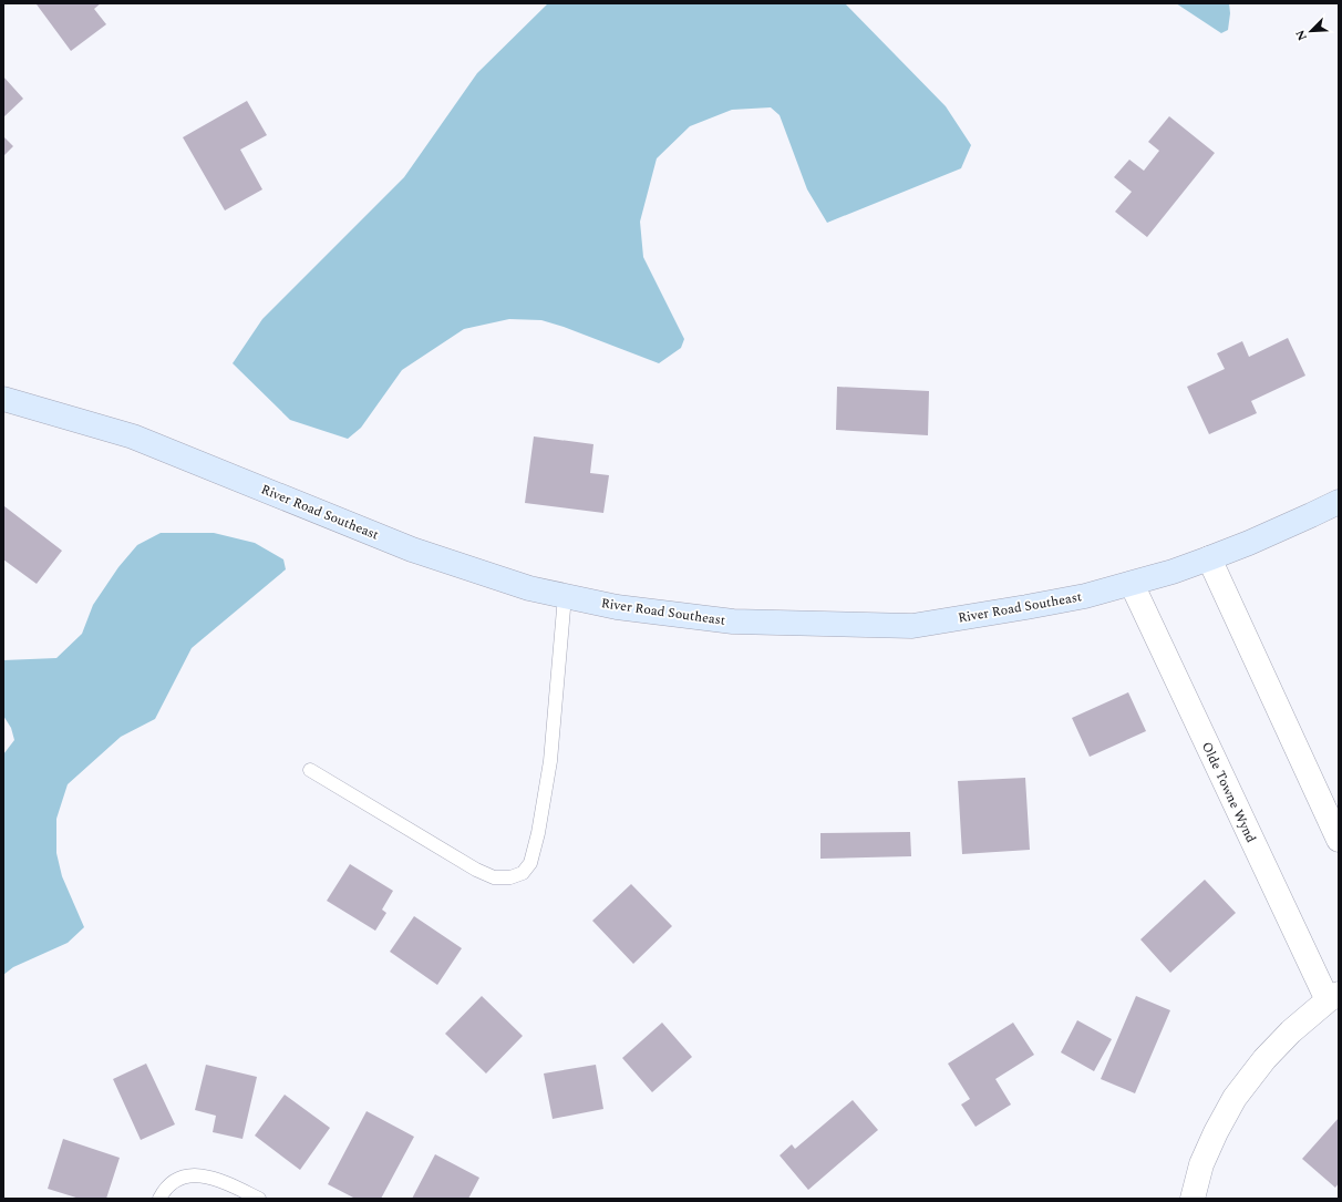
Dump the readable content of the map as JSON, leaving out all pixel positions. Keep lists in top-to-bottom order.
{
  "streets": {
    "main road": ["River Road Southeast"],
    "street": ["Olde Towne Wynd"]
  },
  "crossings": [
    ["River Road Southeast", "Olde Towne Wynd"]
  ],
  "north": "bottom left"
}
